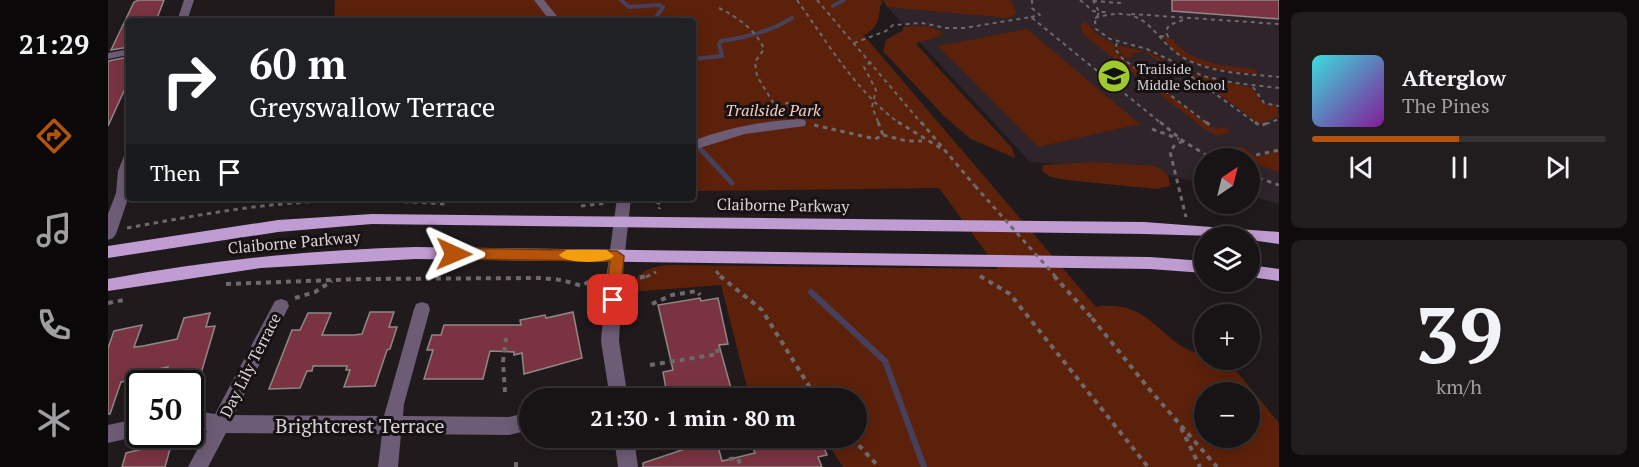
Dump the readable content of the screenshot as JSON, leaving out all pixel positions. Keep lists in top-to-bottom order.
{
  "streets": {
    "main road": ["Claiborne Parkway"],
    "street": ["Day Lily Terrace", "Brightcrest Terrace"]
  },
  "crossings": [
    ["Day Lily Terrace", "Brightcrest Terrace"]
  ],
  "parks": ["Trailside Park"],
  "places": {
    "school or university": ["Trailside Middle School"]
  },
  "north": "top right",
  "page": {
    "tabs": "21:29",
    "turn": ["60 m", "Greyswallow Terrace"],
    "song": ["Afterglow", "The Pines"],
    "then": "Then",
    "map_buttons": ["+", "−"],
    "tile": ["39", "km/h"],
    "limit": "50",
    "trip": "21:30 · 1 min · 80 m"
  }
}
